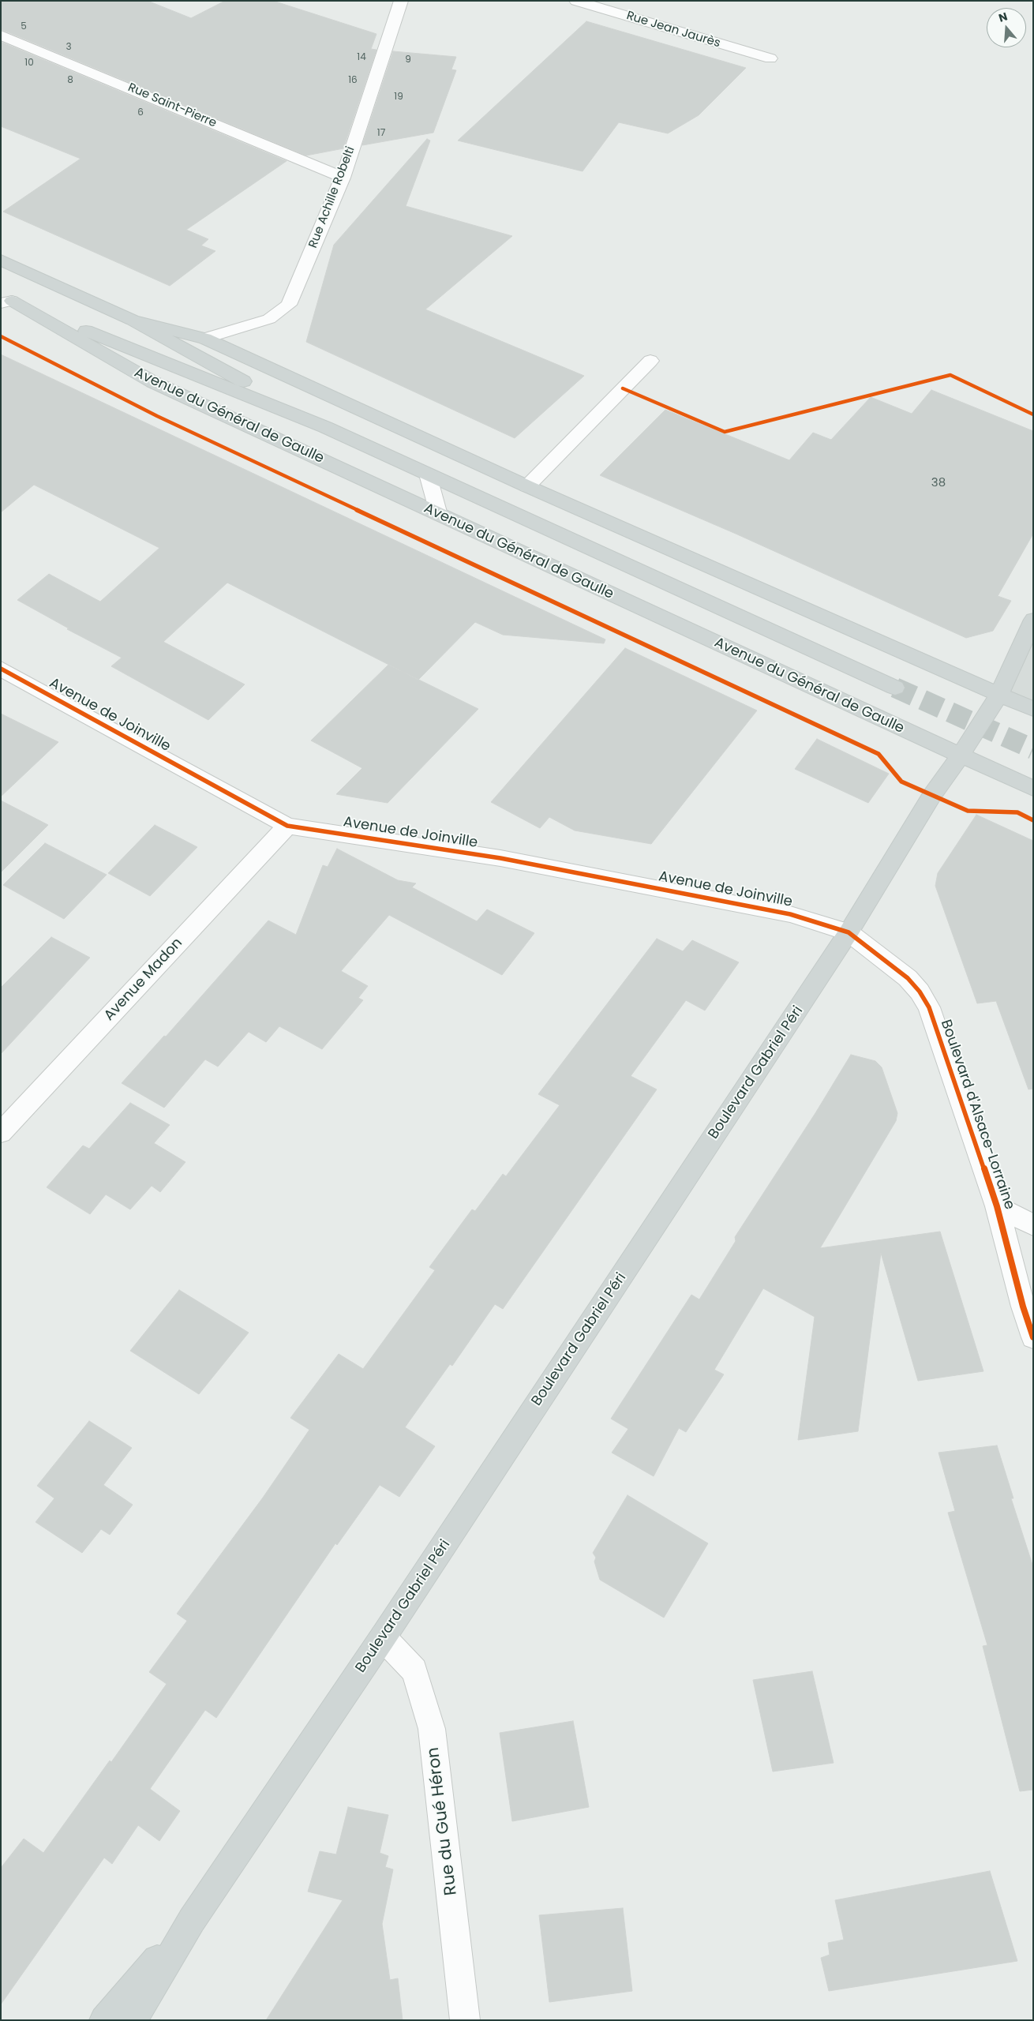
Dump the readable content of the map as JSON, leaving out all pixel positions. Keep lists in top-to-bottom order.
{
  "streets": {
    "main road": ["Avenue du Général de Gaulle", "Boulevard Gabriel Péri"],
    "street": [
      "Rue Jean Jaurès",
      "Rue Saint-Pierre",
      "Rue Achille Robelti",
      "Avenue de Joinville",
      "Avenue Madon",
      "Boulevard d'Alsace-Lorraine",
      "Rue du Gué Héron"
    ]
  },
  "crossings": [
    ["Rue Saint-Pierre", "Rue Achille Robelti"],
    ["Rue Achille Robelti", "Avenue du Général de Gaulle"],
    ["Avenue du Général de Gaulle", "Boulevard Gabriel Péri"],
    ["Avenue de Joinville", "Avenue Madon"],
    ["Avenue de Joinville", "Boulevard Gabriel Péri"],
    ["Avenue de Joinville", "Boulevard d'Alsace-Lorraine"],
    ["Boulevard Gabriel Péri", "Boulevard d'Alsace-Lorraine"],
    ["Boulevard Gabriel Péri", "Rue du Gué Héron"]
  ],
  "house_numbers": [
    "5",
    "3",
    "14",
    "9",
    "10",
    "8",
    "16",
    "19",
    "6",
    "17",
    "38"
  ],
  "north": "top"
}
